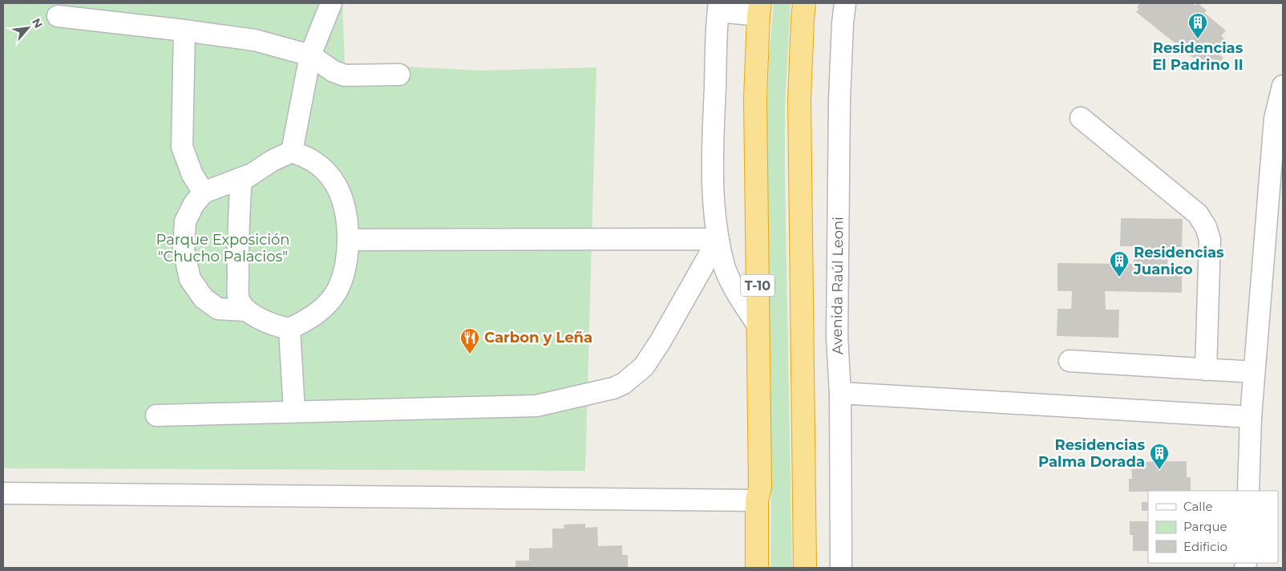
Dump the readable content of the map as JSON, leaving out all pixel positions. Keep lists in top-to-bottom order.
{
  "streets": {
    "highway": ["T-10"],
    "street": ["Avenida Raúl Leoni"]
  },
  "parks": ["Parque Exposición \"Chucho Palacios\""],
  "places": {
    "building": ["Residencias El Padrino II", "Residencias Juanico", "Residencias Palma Dorada"],
    "restaurant": ["Carbon y Leña"]
  },
  "legend": ["Calle", "Parque", "Edificio"],
  "north": "top right"
}
